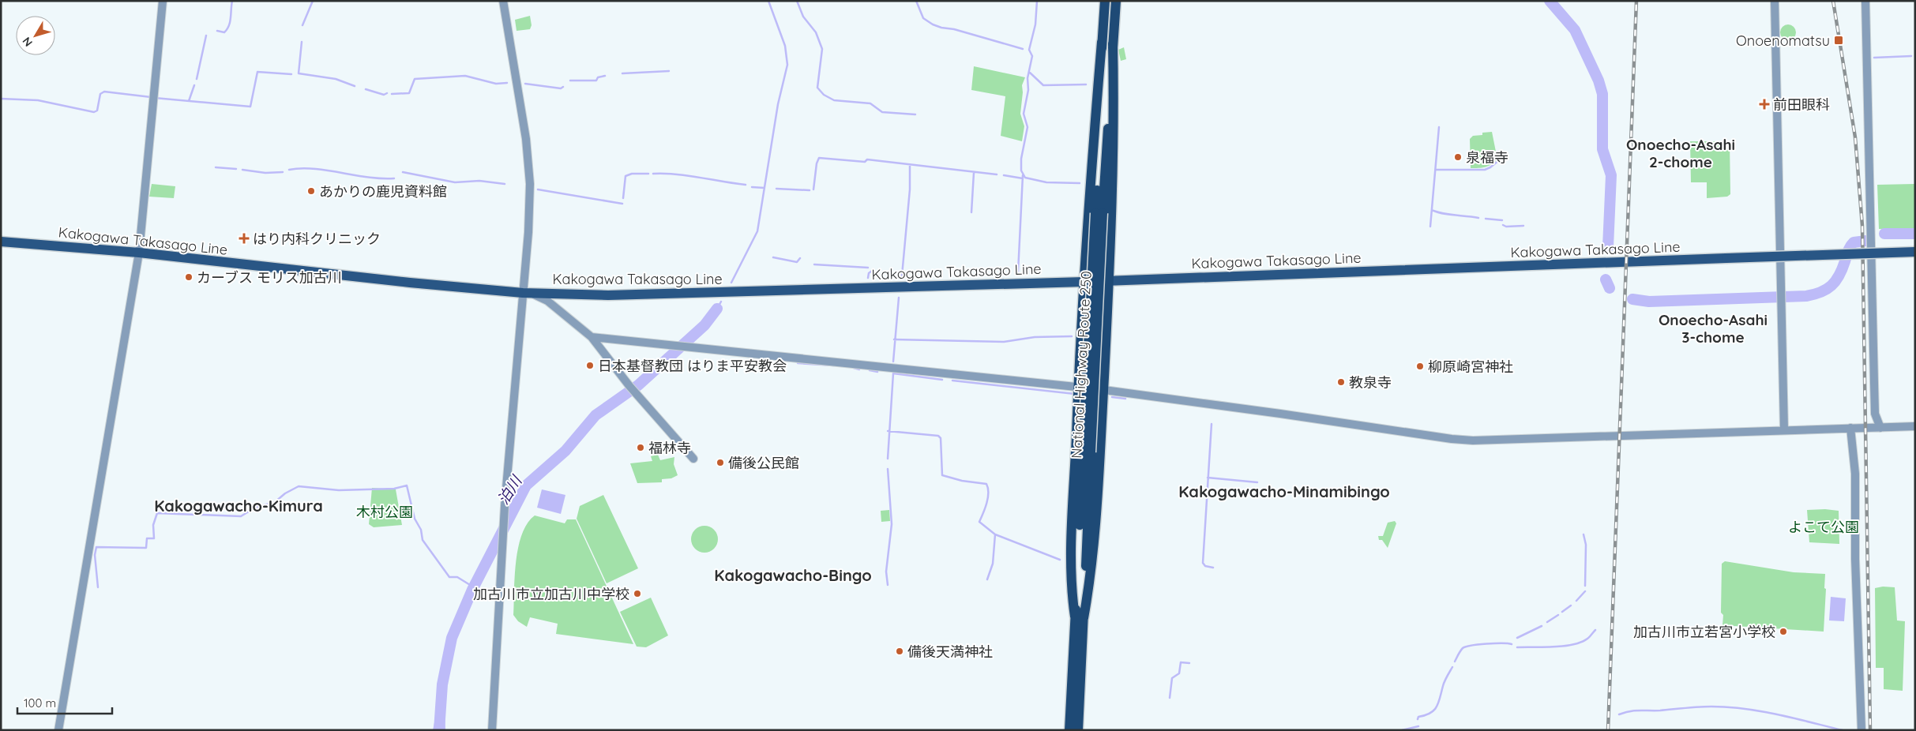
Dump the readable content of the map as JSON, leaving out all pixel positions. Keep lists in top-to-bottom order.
{
  "streets": {
    "highway": ["National Highway Route 250"],
    "main road": ["Kakogawa Takasago Line"]
  },
  "districts": [
    "Onoecho-Asahi 2-chome",
    "Onoecho-Asahi 3-chome",
    "Kakogawacho-Minamibingo",
    "Kakogawacho-Kimura",
    "Kakogawacho-Bingo"
  ],
  "water": ["泊川"],
  "parks": ["木村公園", "よこて公園"],
  "places": {
    "transit": ["Onoenomatsu"],
    "health": ["前田眼科", "はり内科クリニック"],
    "other": [
      "泉福寺",
      "あかりの鹿児資料館",
      "カーブス モリス加古川",
      "日本基督教団 はりま平安教会",
      "柳原崎宮神社",
      "教泉寺",
      "福林寺",
      "備後公民館",
      "加古川市立加古川中学校",
      "加古川市立若宮小学校",
      "備後天満神社"
    ]
  },
  "scale_bar": "100 m",
  "north": "bottom left"
}
